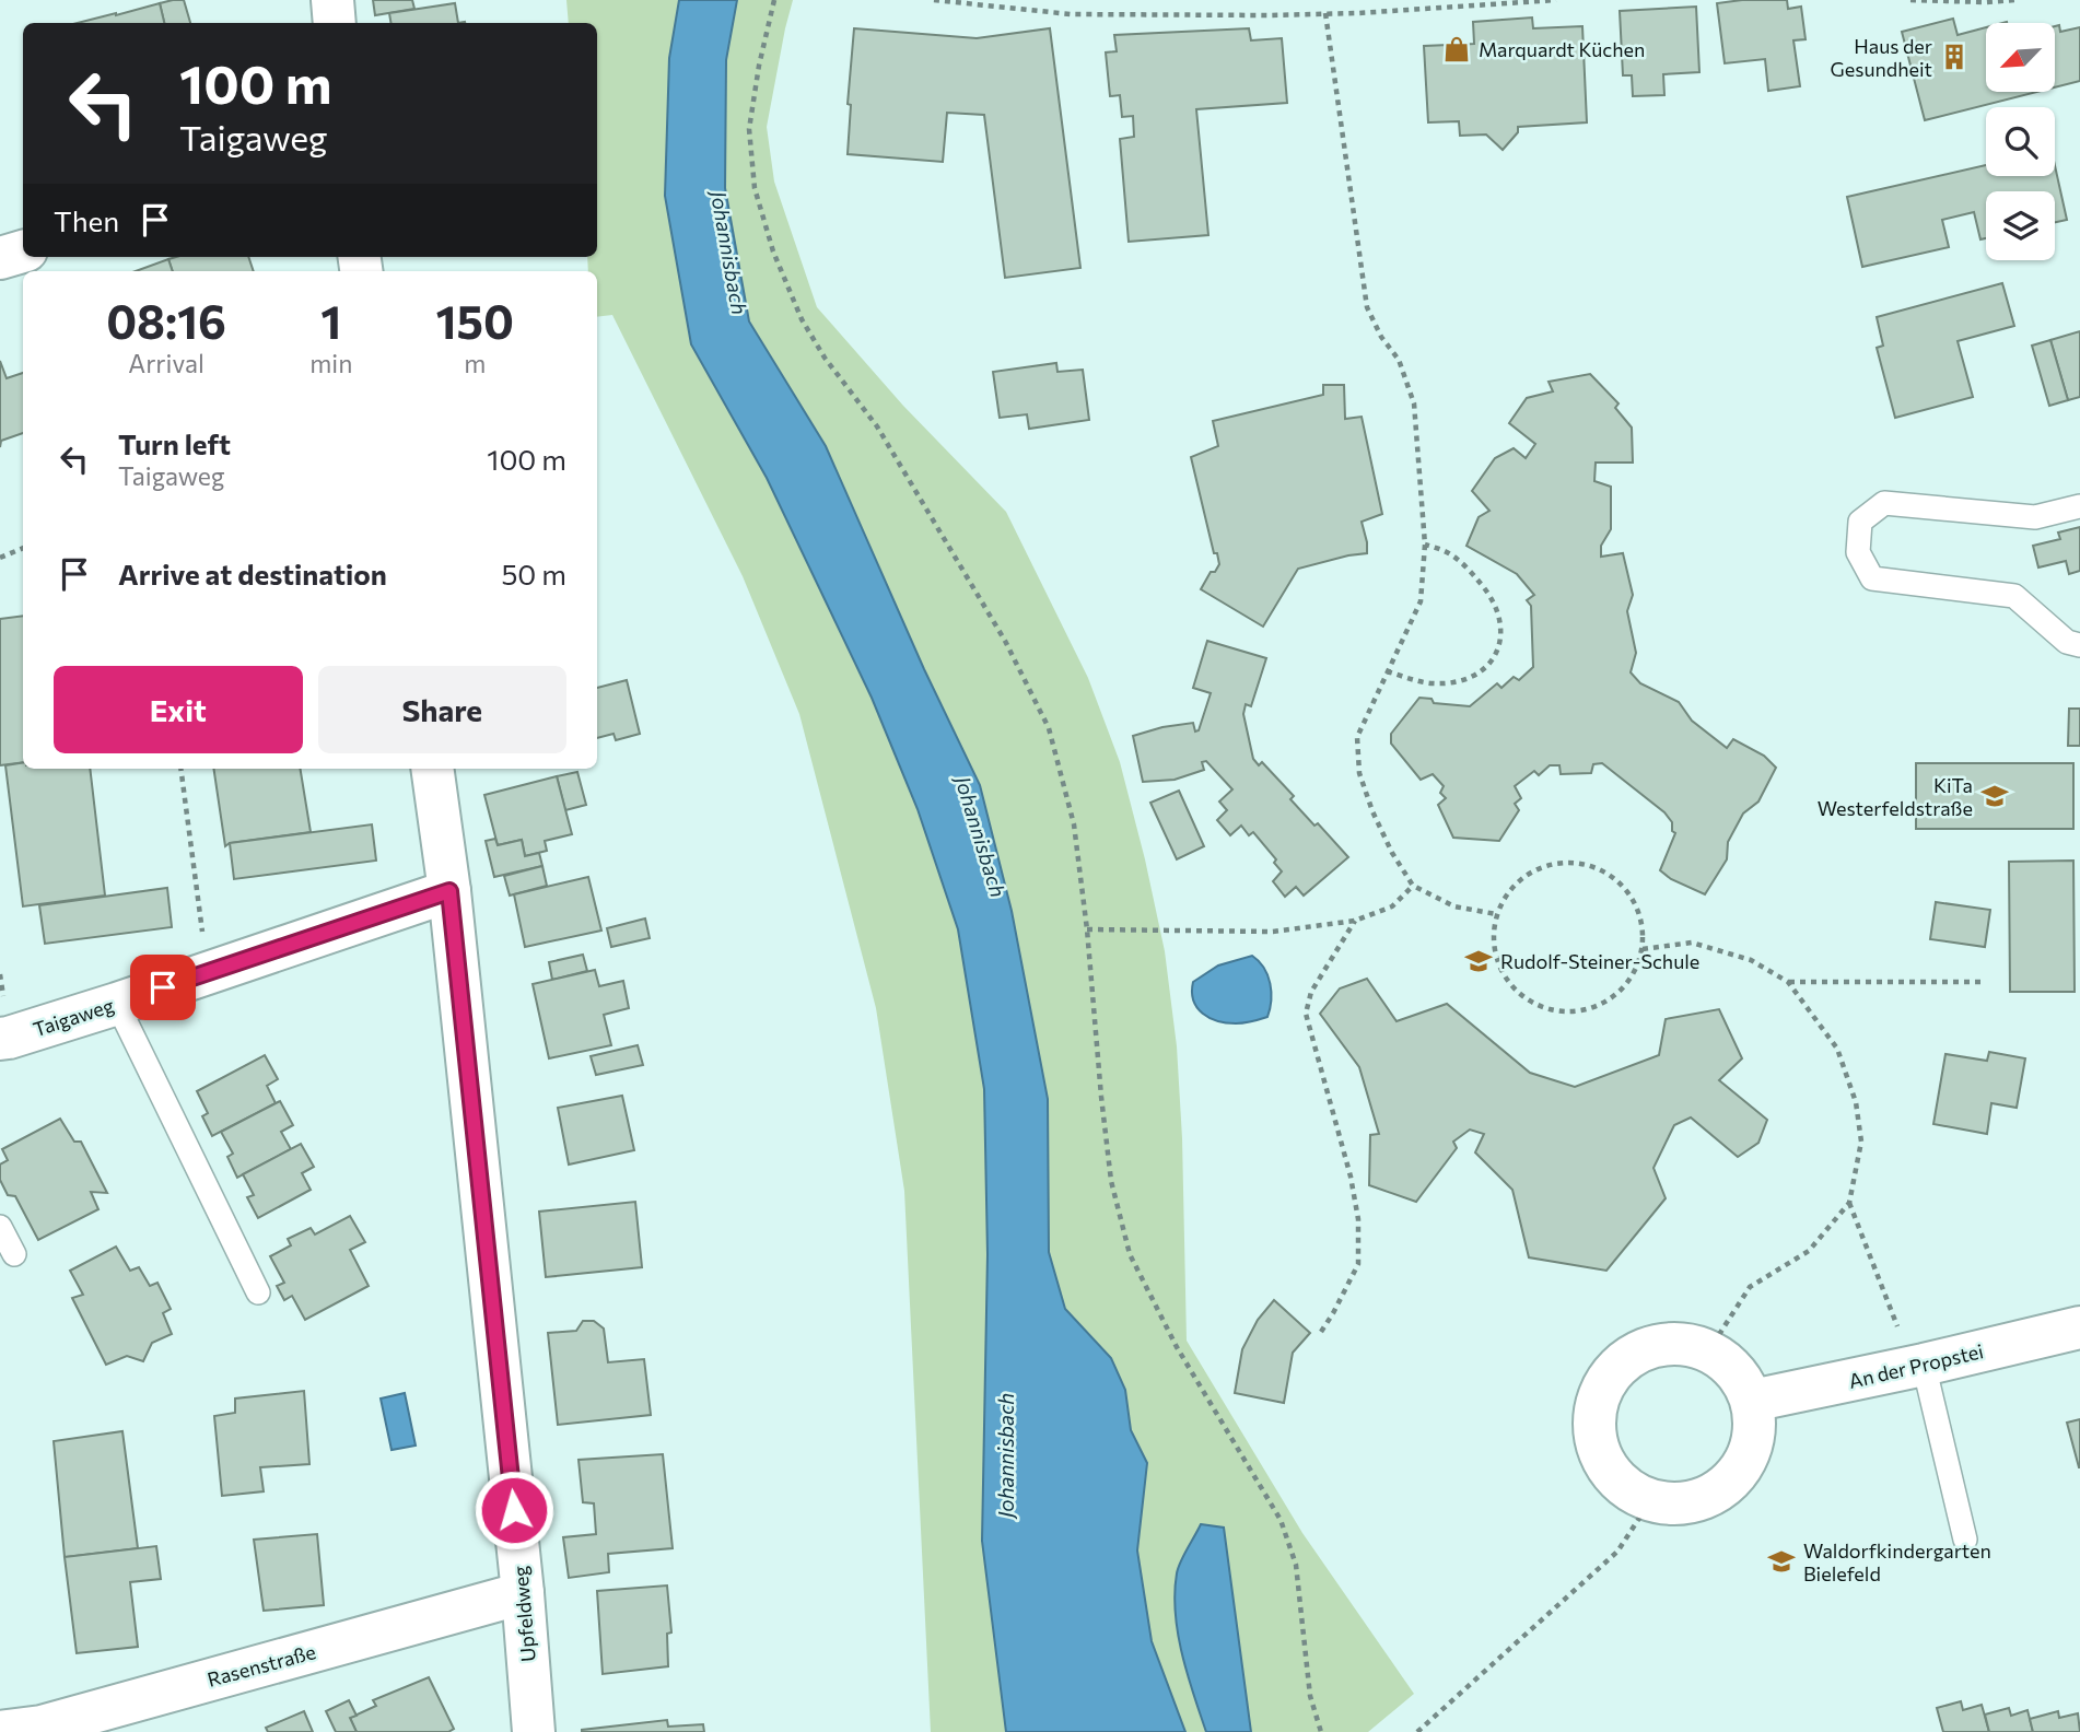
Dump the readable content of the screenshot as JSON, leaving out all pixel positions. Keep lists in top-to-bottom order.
{
  "streets": {
    "street": [
      "Taigaweg",
      "An der Propstei",
      "Upfeldweg",
      "Rasenstraße"
    ]
  },
  "crossings": [
    ["Taigaweg", "Upfeldweg"],
    ["Upfeldweg", "Rasenstraße"]
  ],
  "water": ["Johannisbach"],
  "places": {
    "shop": ["Marquardt Küchen"],
    "building": ["Haus der Gesundheit"],
    "school or university": ["KiTa Westerfeldstraße", "Rudolf-Steiner-Schule", "Waldorfkindergarten Bielefeld"]
  },
  "north": "bottom left",
  "page": {
    "turn": ["100 m", "Taigaweg"],
    "then": "Then",
    "eta": [
      "08:16",
      "Arrival",
      "1",
      "min",
      "150",
      "m"
    ],
    "list": [
      {
        "name": "Turn left",
        "note": "Taigaweg",
        "value": "100 m"
      },
      {
        "name": "Arrive at destination",
        "value": "50 m"
      }
    ],
    "buttons": ["Exit", "Share"]
  }
}
